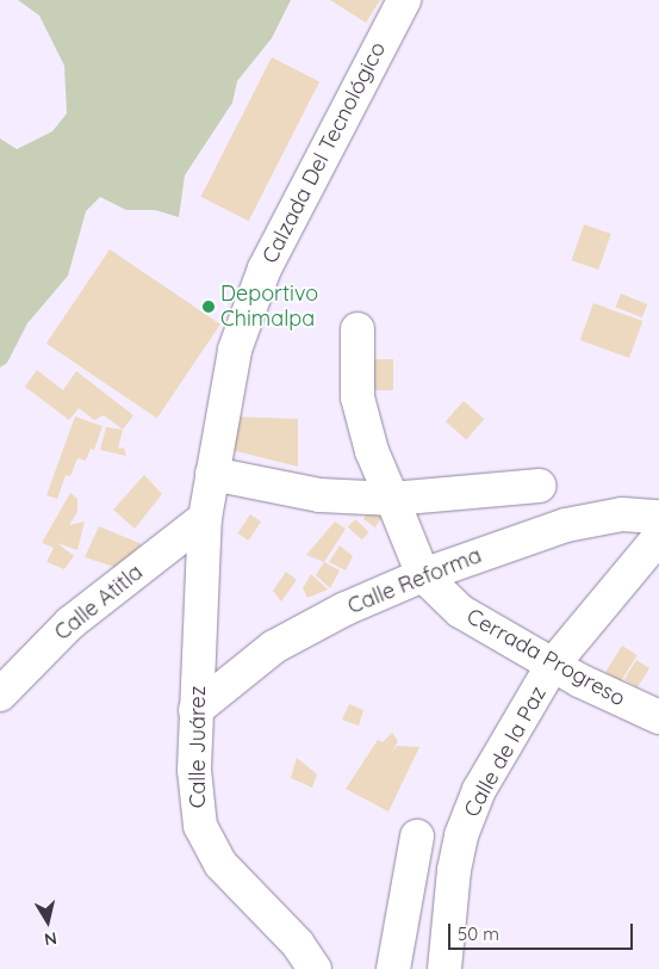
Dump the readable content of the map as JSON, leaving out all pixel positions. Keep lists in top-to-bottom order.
{
  "streets": {
    "street": [
      "Calzada Del Tecnológico",
      "Calle Reforma",
      "Calle Atitla",
      "Cerrada Progreso",
      "Calle Juárez",
      "Calle de la Paz"
    ]
  },
  "crossings": [
    ["Calzada Del Tecnológico", "Calle Atitla"],
    ["Calzada Del Tecnológico", "Calle Juárez"],
    ["Calle Reforma", "Cerrada Progreso"],
    ["Calle Reforma", "Calle Juárez"],
    ["Calle Atitla", "Calle Juárez"],
    ["Cerrada Progreso", "Calle de la Paz"]
  ],
  "places": ["Deportivo Chimalpa"],
  "scale_bar": "50 m",
  "north": "bottom"
}
